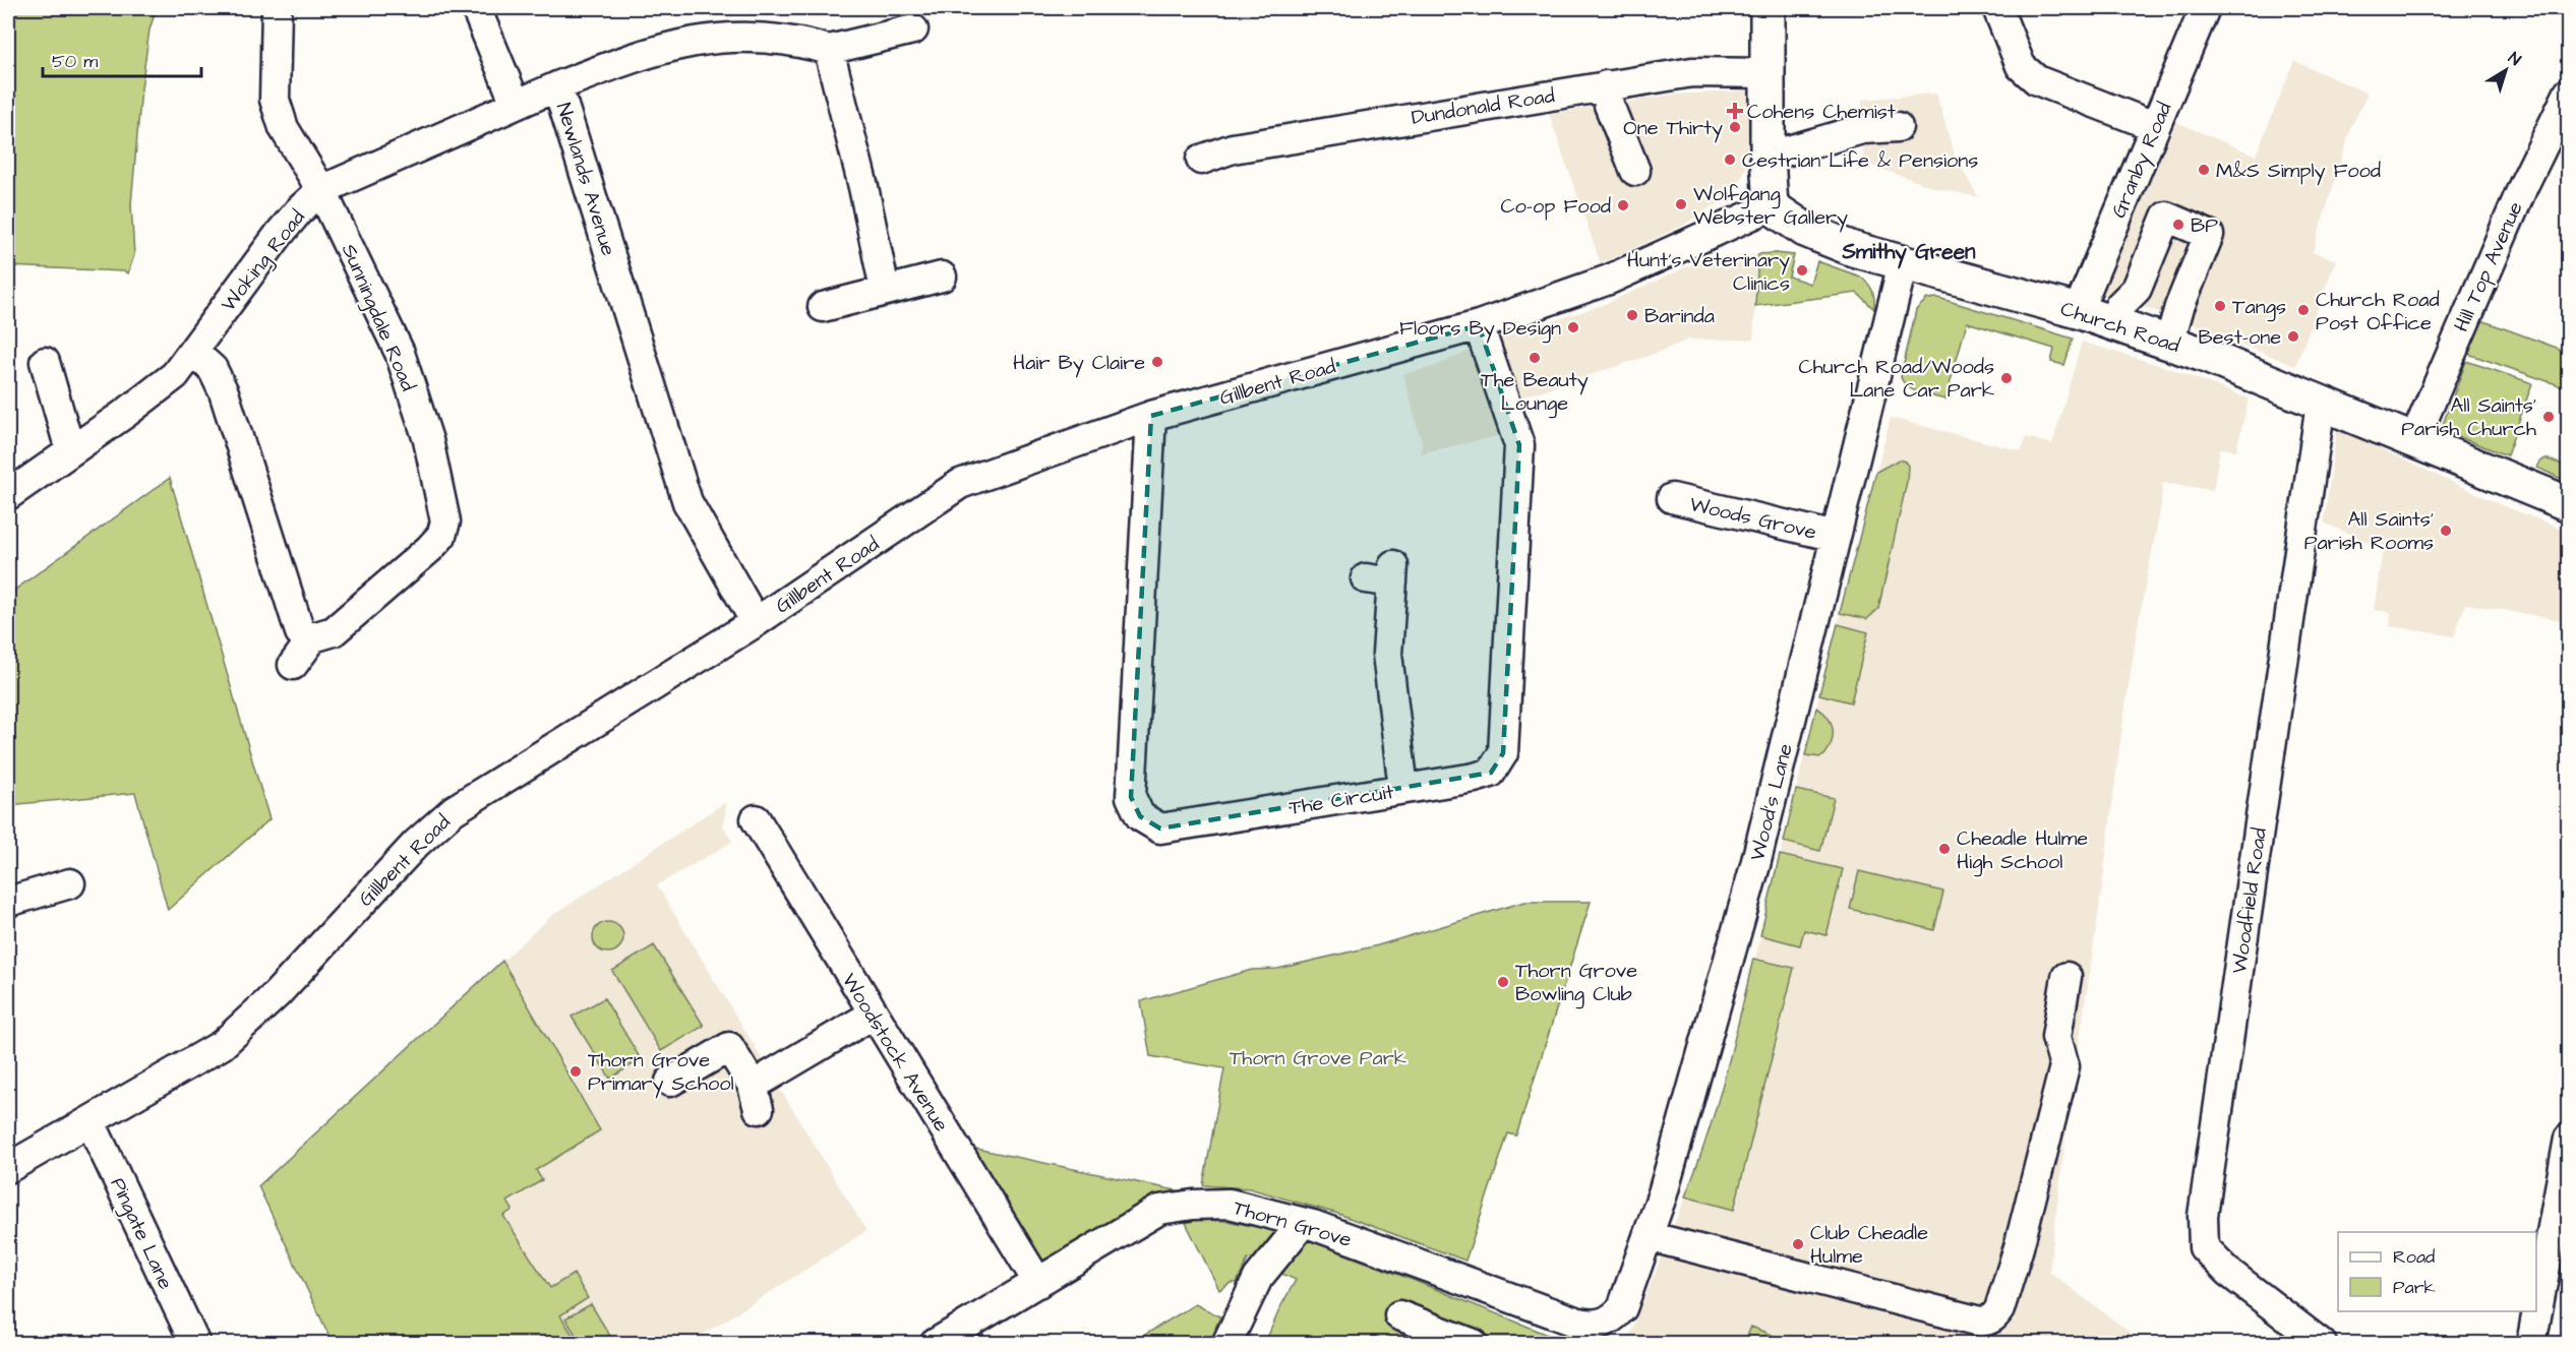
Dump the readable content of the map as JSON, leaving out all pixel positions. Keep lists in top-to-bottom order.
{
  "streets": {
    "main road": ["Church Road"],
    "street": [
      "Dundonald Road",
      "Granby Road",
      "Newlands Avenue",
      "Woking Road",
      "Hill Top Avenue",
      "Sunningdale Road",
      "Gillbent Road",
      "Woods Grove",
      "The Circuit",
      "Wood's Lane",
      "Woodfield Road",
      "Woodstock Avenue",
      "Thorn Grove",
      "Pingate Lane"
    ]
  },
  "crossings": [
    ["Granby Road", "Church Road"],
    ["Newlands Avenue", "Woking Road"],
    ["Newlands Avenue", "Gillbent Road"],
    ["Woking Road", "Sunningdale Road"],
    ["Hill Top Avenue", "Church Road"],
    ["Church Road", "Gillbent Road"],
    ["Church Road", "Wood's Lane"],
    ["Church Road", "Woodfield Road"],
    ["Gillbent Road", "The Circuit"],
    ["Gillbent Road", "Pingate Lane"],
    ["Woods Grove", "Wood's Lane"],
    ["Wood's Lane", "Thorn Grove"],
    ["Woodstock Avenue", "Thorn Grove"]
  ],
  "districts": ["Smithy Green"],
  "parks": ["Thorn Grove Park"],
  "places": {
    "health": ["Cohens Chemist"],
    "other": [
      "One Thirty",
      "Cestrian Life & Pensions",
      "M&S Simply Food",
      "Wolfgang Webster Gallery",
      "Co-op Food",
      "BP",
      "Hunt's Veterinary Clinics",
      "Tangs",
      "Church Road Post Office",
      "Barinda",
      "Floors By Design",
      "Best-one",
      "The Beauty Lounge",
      "Hair By Claire",
      "Church Road/Woods Lane Car Park",
      "All Saints' Parish Church",
      "All Saints' Parish Rooms",
      "Cheadle Hulme High School",
      "Thorn Grove Bowling Club",
      "Thorn Grove Primary School",
      "Club Cheadle Hulme"
    ]
  },
  "legend": ["Road", "Park"],
  "scale_bar": "50 m",
  "north": "top right"
}
